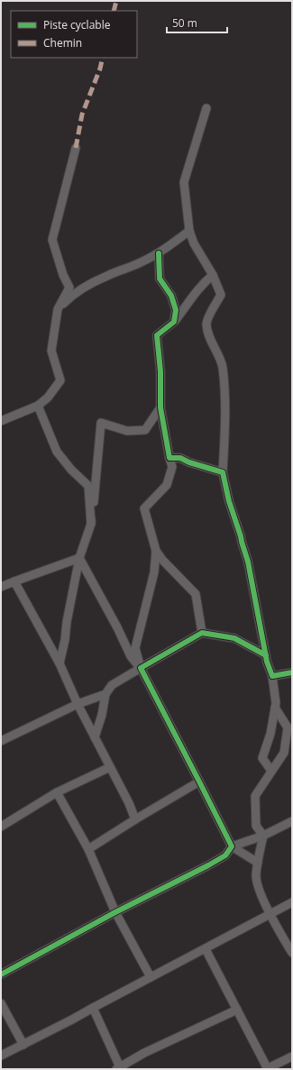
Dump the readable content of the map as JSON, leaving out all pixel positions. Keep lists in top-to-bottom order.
{
  "legend": ["Piste cyclable", "Chemin"],
  "scale_bar": "50 m"
}
